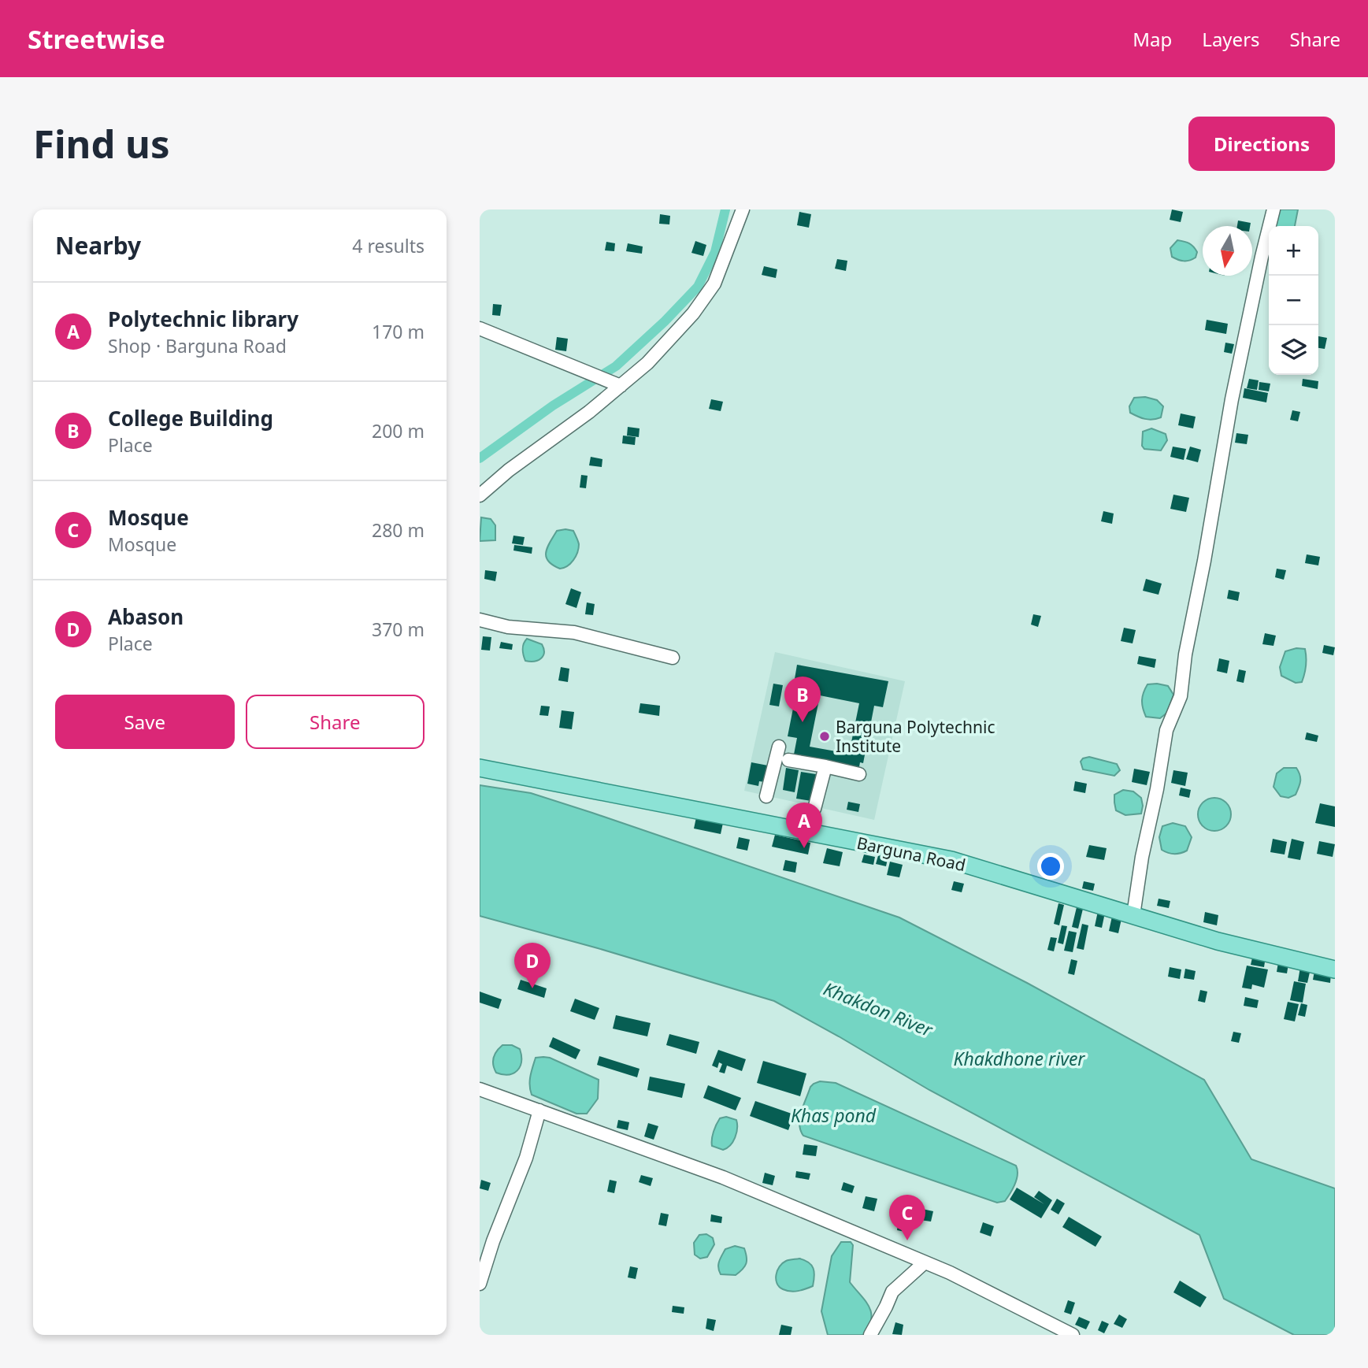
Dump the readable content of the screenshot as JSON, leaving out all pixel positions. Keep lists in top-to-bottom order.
{
  "streets": {
    "main road": ["Barguna Road"]
  },
  "water": ["Khakdon River", "Khakdhone river", "Khas pond"],
  "places": ["Barguna Polytechnic Institute"],
  "north": "bottom",
  "page": {
    "header": "Streetwise",
    "nav": ["Map", "Layers", "Share"],
    "buttons": [
      "Directions",
      ["Save", "Share"]
    ],
    "title": "Find us",
    "heading": ["Nearby", "4 results"],
    "map_buttons": ["+", "−"],
    "list": [
      {
        "mark": "A",
        "name": "Polytechnic library",
        "note": "Shop · Barguna Road",
        "value": "170 m"
      },
      {
        "mark": "B",
        "name": "College Building",
        "note": "Place",
        "value": "200 m"
      },
      {
        "mark": "C",
        "name": "Mosque",
        "note": "Mosque",
        "value": "280 m"
      },
      {
        "mark": "D",
        "name": "Abason",
        "note": "Place",
        "value": "370 m"
      }
    ],
    "pins": [
      "B",
      "A",
      "D",
      "C"
    ]
  }
}
